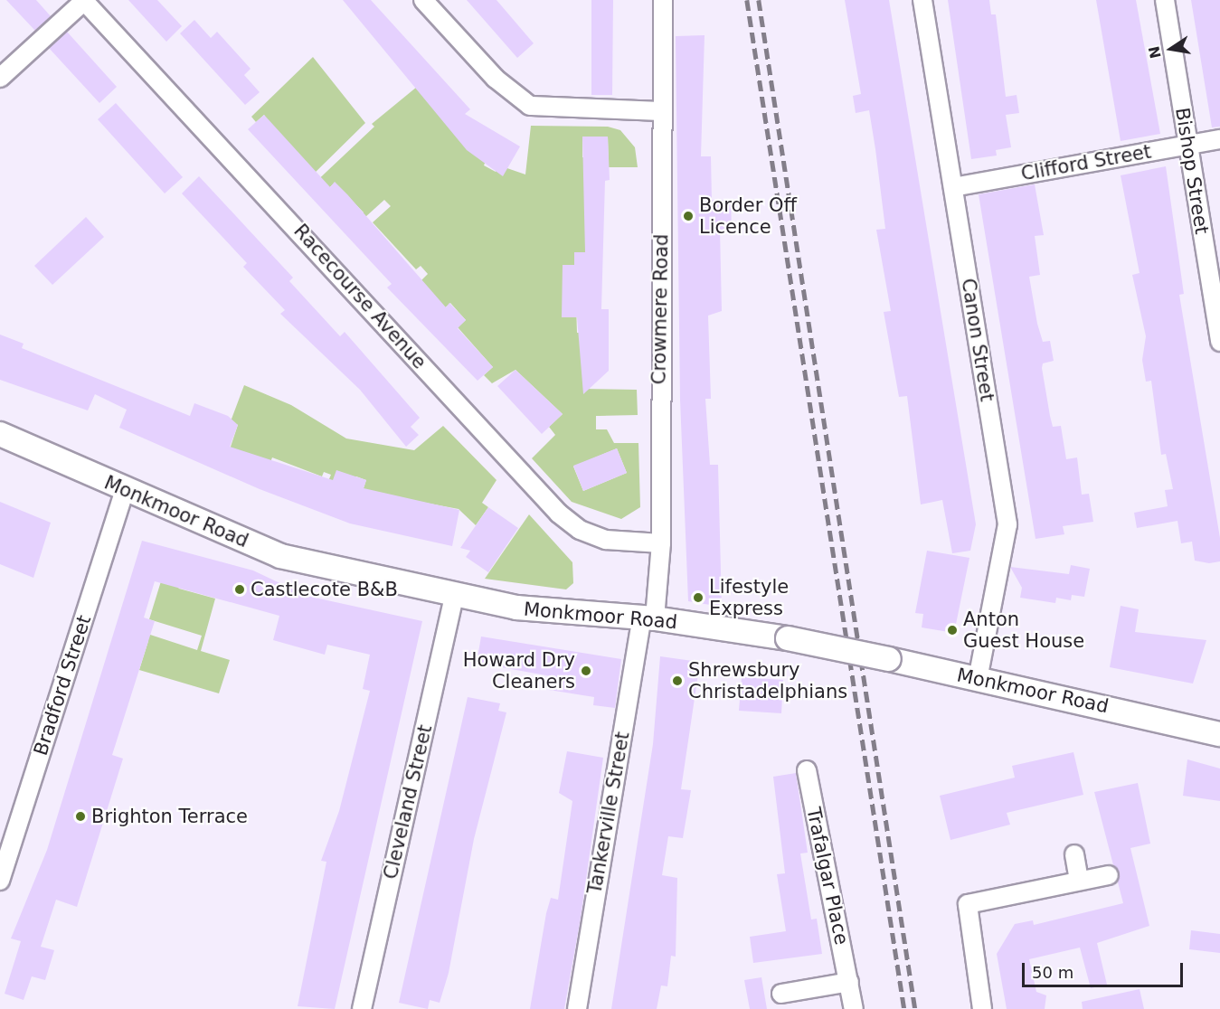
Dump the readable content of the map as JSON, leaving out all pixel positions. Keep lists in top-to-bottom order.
{
  "streets": {
    "street": [
      "Clifford Street",
      "Bishop Street",
      "Racecourse Avenue",
      "Crowmere Road",
      "Canon Street",
      "Monkmoor Road",
      "Bradford Street",
      "Cleveland Street",
      "Tankerville Street",
      "Trafalgar Place"
    ]
  },
  "crossings": [
    ["Clifford Street", "Bishop Street"],
    ["Clifford Street", "Canon Street"],
    ["Racecourse Avenue", "Crowmere Road"],
    ["Crowmere Road", "Monkmoor Road"],
    ["Crowmere Road", "Tankerville Street"],
    ["Canon Street", "Monkmoor Road"],
    ["Monkmoor Road", "Bradford Street"],
    ["Monkmoor Road", "Cleveland Street"],
    ["Monkmoor Road", "Tankerville Street"]
  ],
  "places": [
    "Border Off Licence",
    "Castlecote B&B",
    "Lifestyle Express",
    "Anton Guest House",
    "Howard Dry Cleaners",
    "Shrewsbury Christadelphians",
    "Brighton Terrace"
  ],
  "scale_bar": "50 m",
  "north": "left"
}
